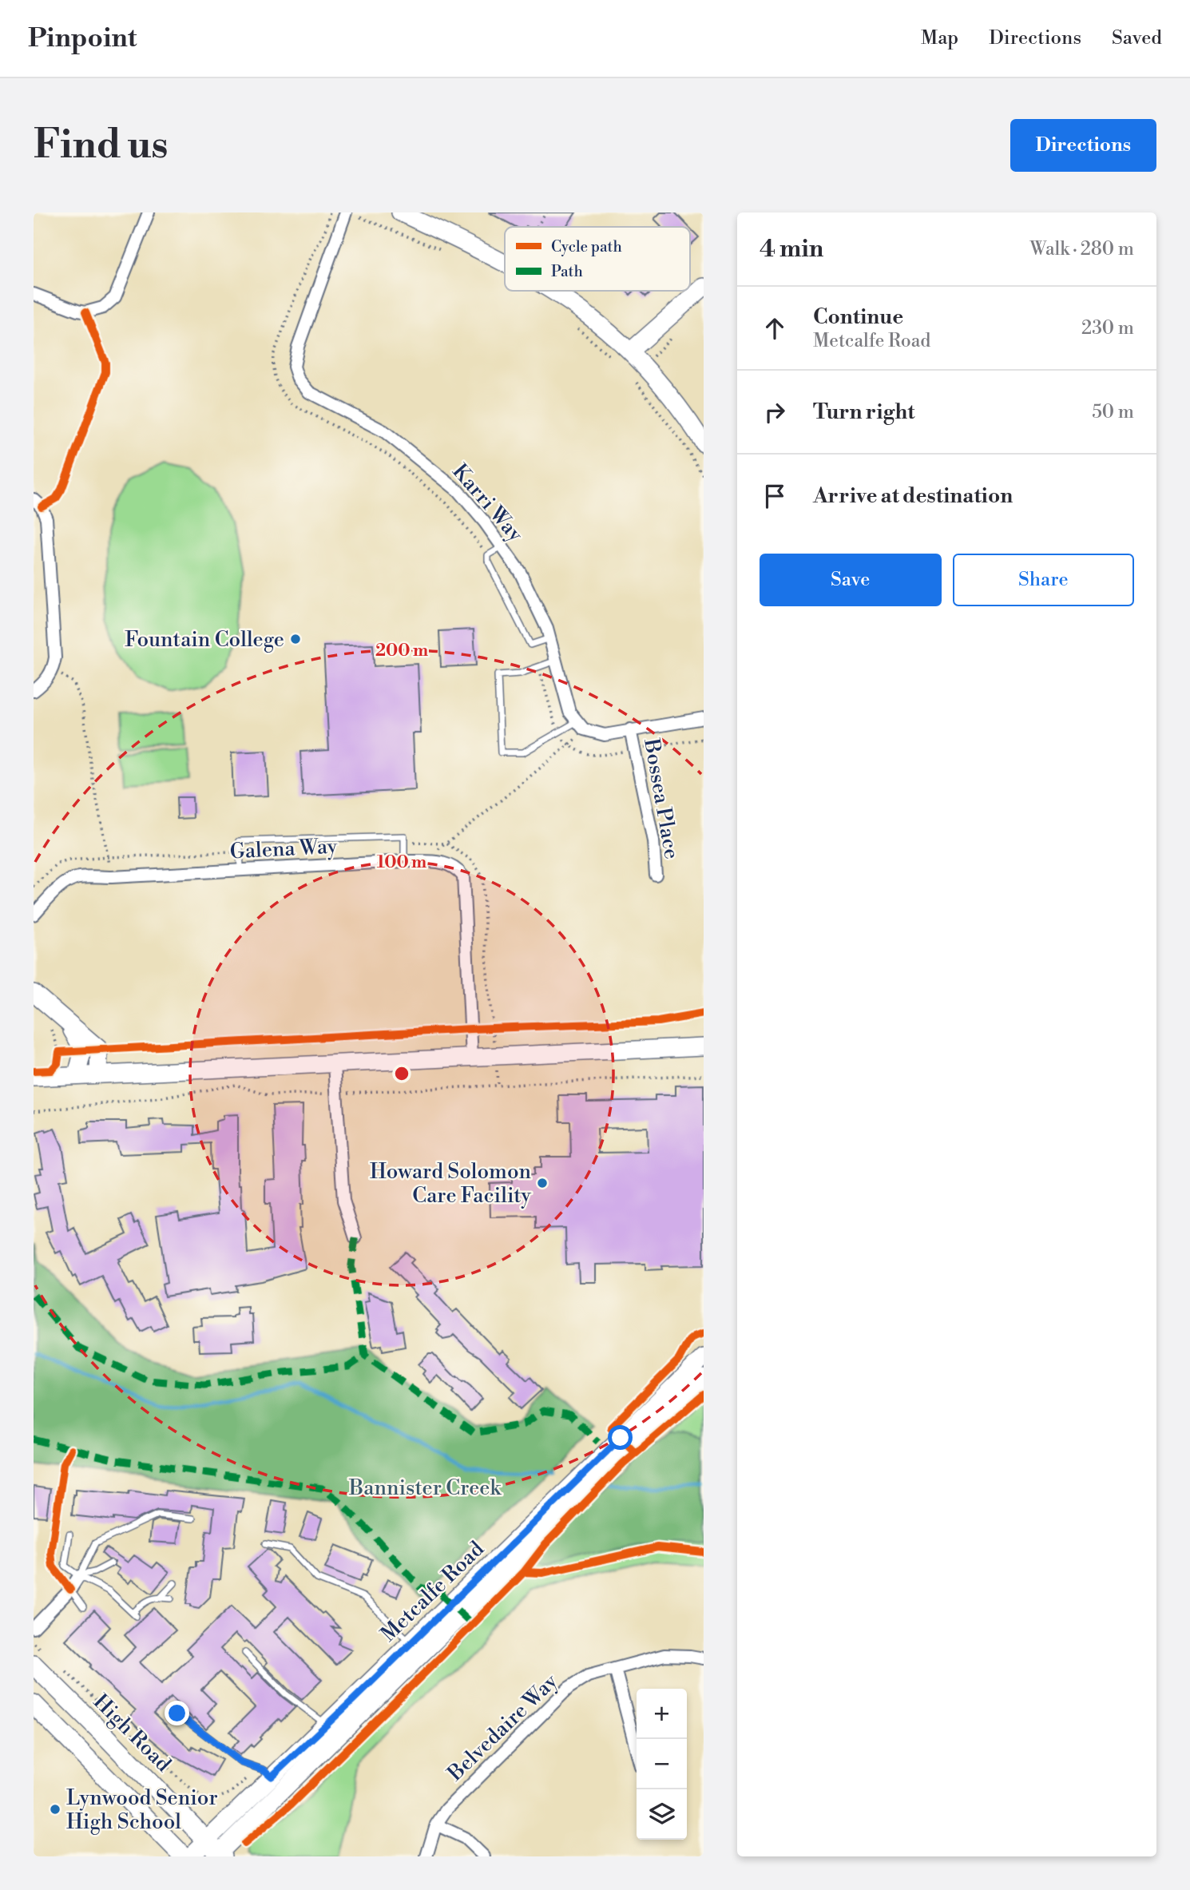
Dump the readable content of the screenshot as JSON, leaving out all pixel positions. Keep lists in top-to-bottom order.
{
  "streets": {
    "main road": ["Metcalfe Road", "High Road"],
    "street": [
      "Karri Way",
      "Bossea Place",
      "Galena Way",
      "Belvedaire Way"
    ]
  },
  "crossings": [
    ["Metcalfe Road", "High Road"]
  ],
  "parks": ["Bannister Creek"],
  "places": ["Fountain College", "Howard Solomon Care Facility", "Lynwood Senior High School"],
  "legend": ["Cycle path", "Path"],
  "page": {
    "header": "Pinpoint",
    "nav": ["Map", "Directions", "Saved"],
    "buttons": [
      "Directions",
      ["Save", "Share"]
    ],
    "title": "Find us",
    "heading": ["4 min", "Walk · 280 m"],
    "list": [
      ["Continue", "Metcalfe Road", "230 m"],
      ["Turn right", "50 m"],
      "Arrive at destination"
    ],
    "map_buttons": ["+", "−"]
  },
  "rings": ["200 m", "100 m"]
}
